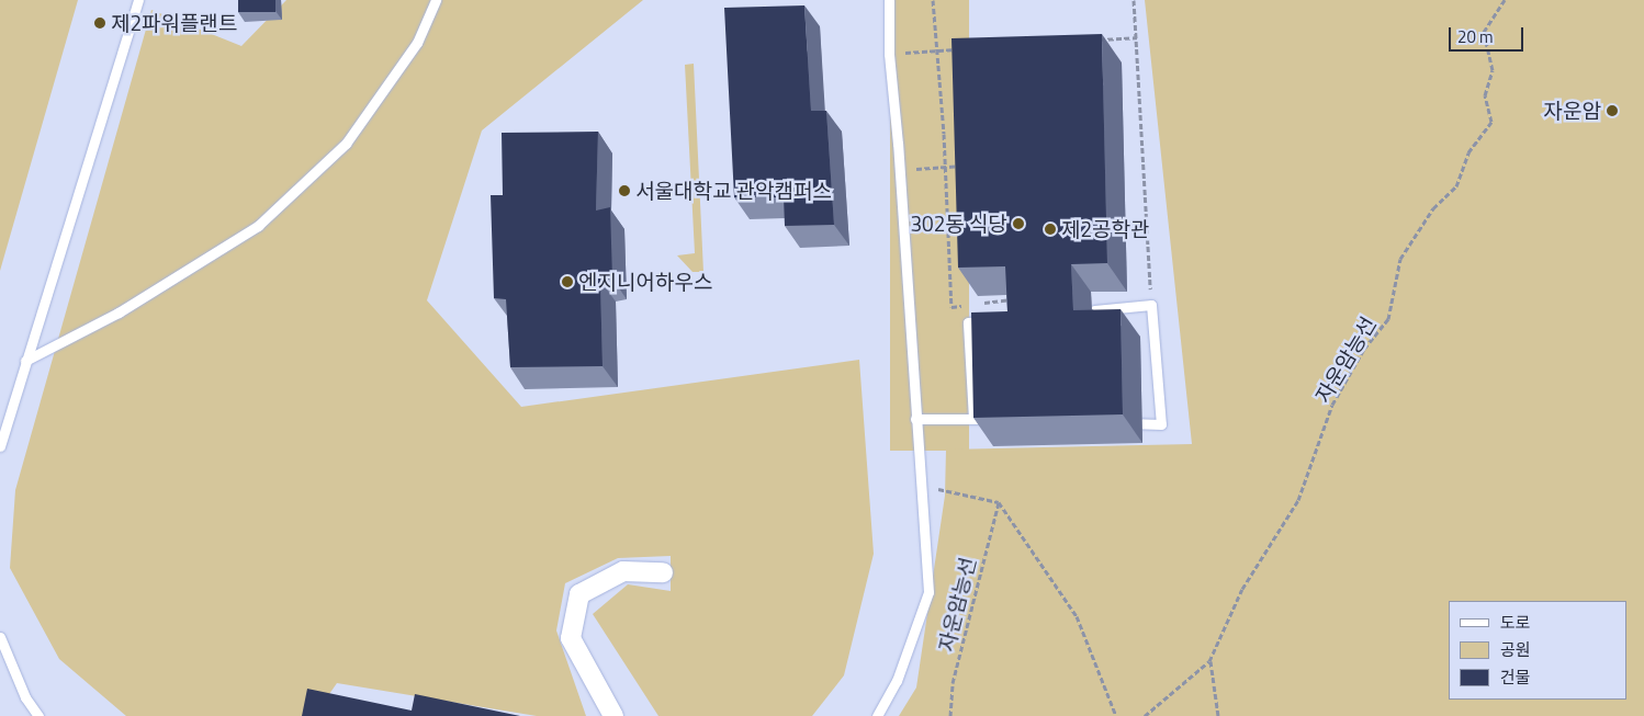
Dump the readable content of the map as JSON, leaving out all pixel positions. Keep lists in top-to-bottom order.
{
  "streets": {
    "path": ["자운암능선"]
  },
  "places": [
    "제2파워플랜트",
    "자운암",
    "서울대학교 관악캠퍼스",
    "302동 식당",
    "제2공학관",
    "엔지니어하우스"
  ],
  "legend": ["도로", "공원", "건물"],
  "scale_bar": "20 m"
}
